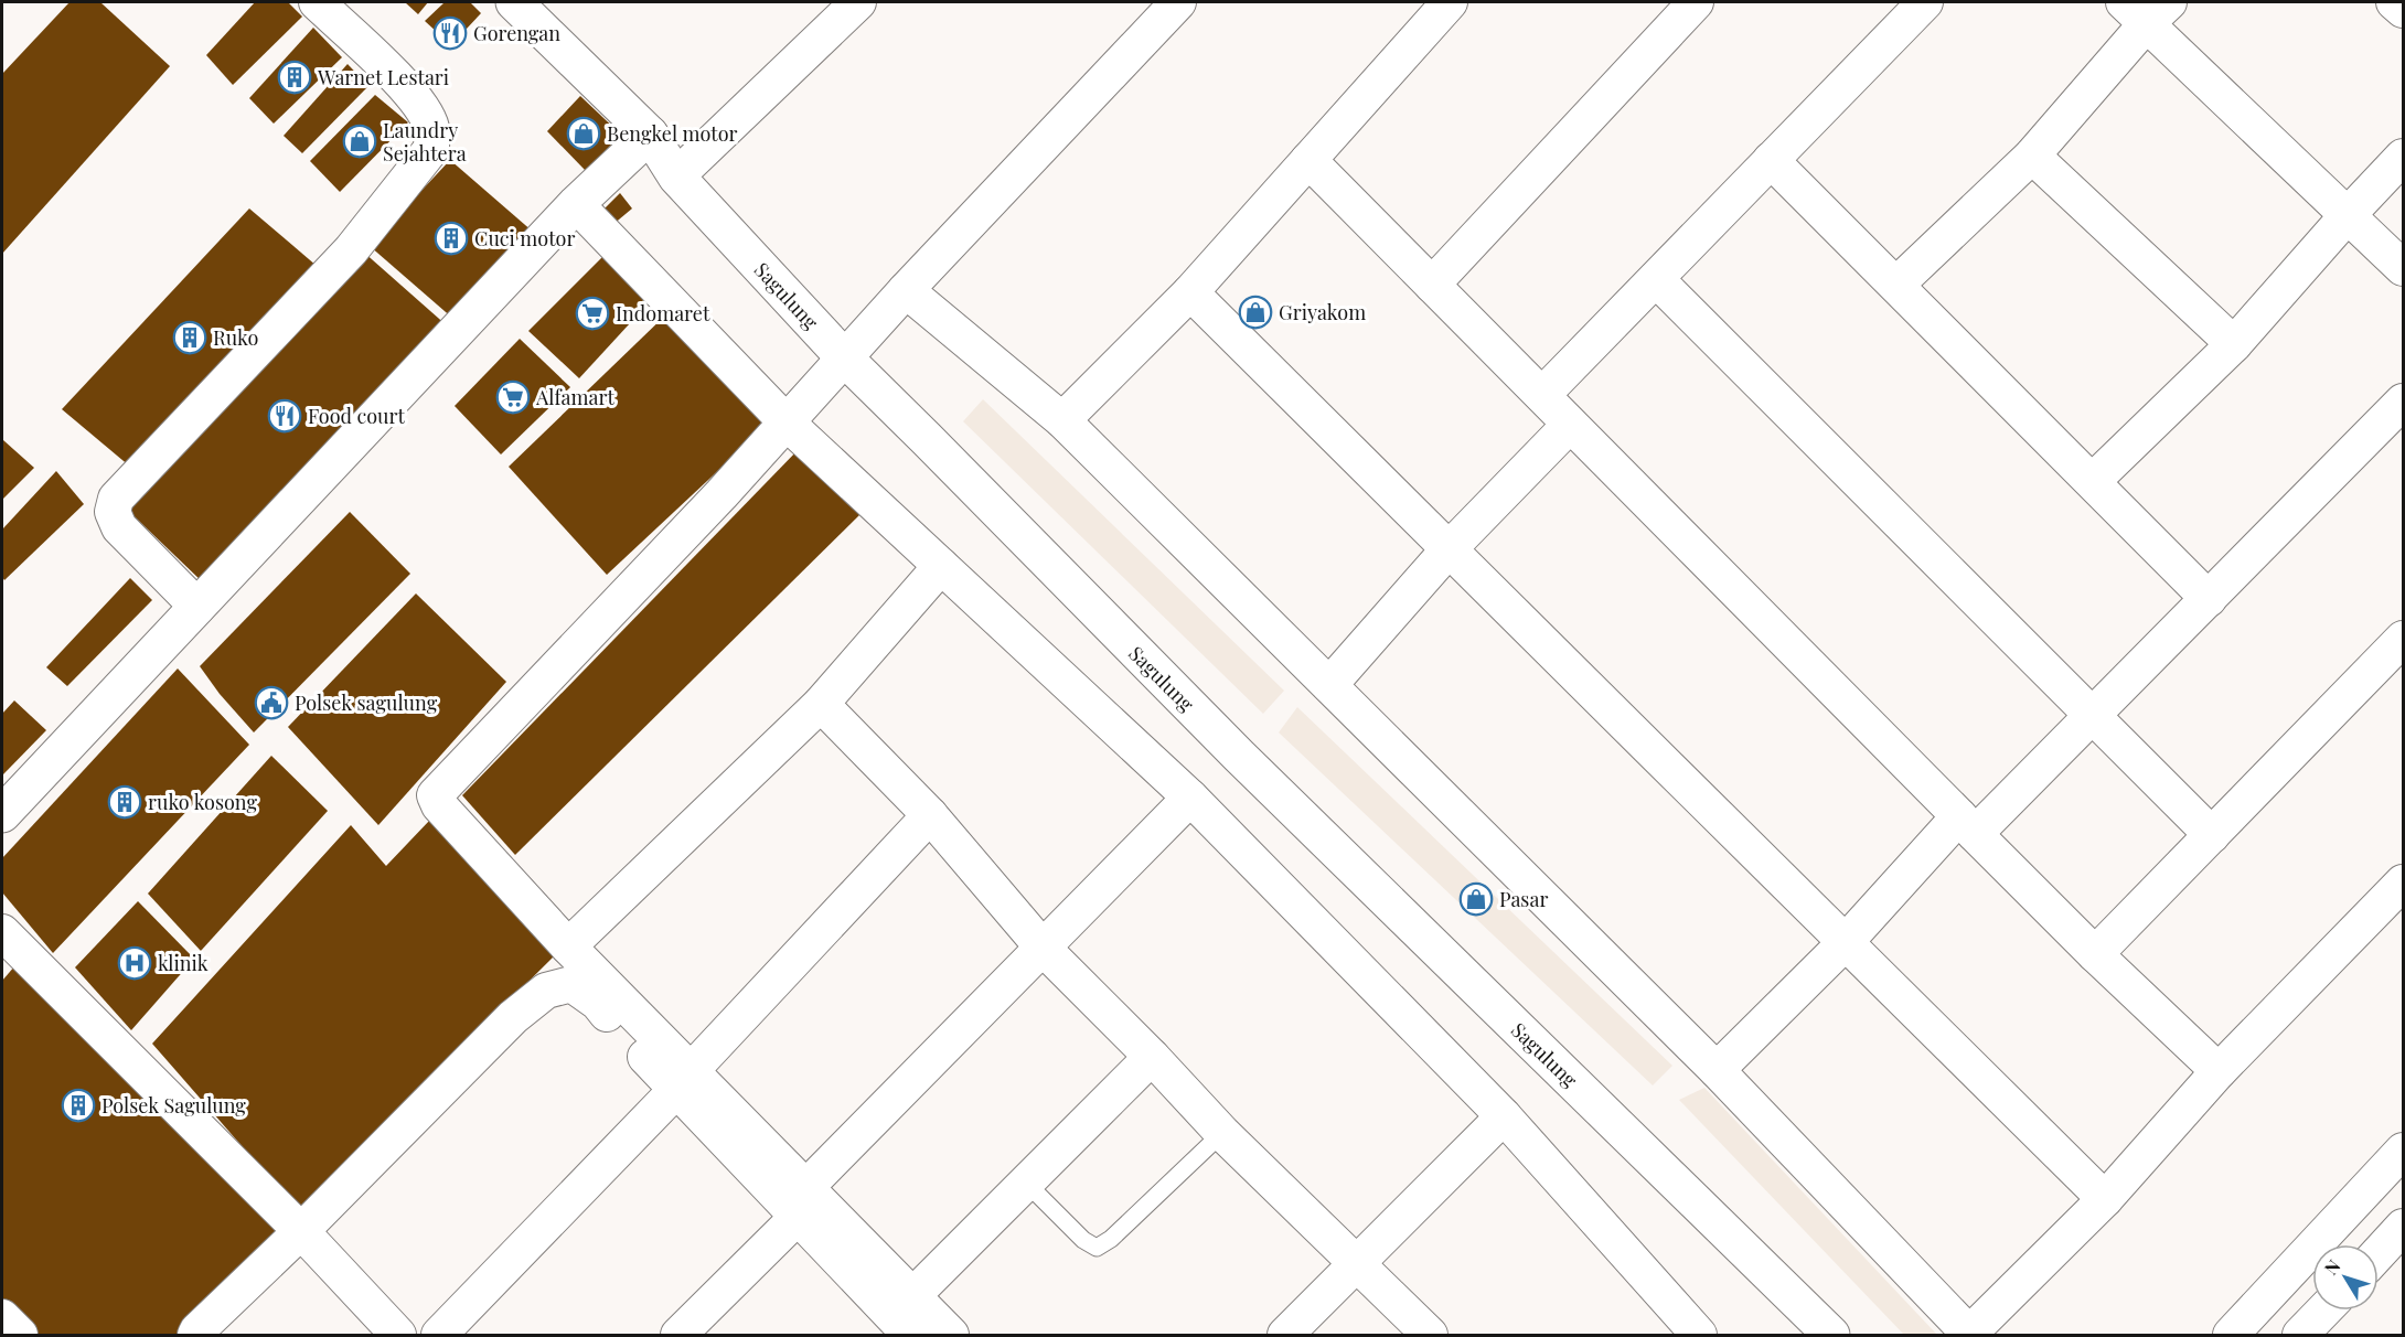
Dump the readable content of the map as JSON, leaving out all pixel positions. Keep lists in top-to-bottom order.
{
  "streets": {
    "street": ["Sagulung"]
  },
  "places": {
    "restaurant": ["Gorengan", "Food court"],
    "building": [
      "Warnet Lestari",
      "Cuci motor",
      "Ruko",
      "ruko kosong",
      "Polsek Sagulung"
    ],
    "shop": [
      "Bengkel motor",
      "Laundry Sejahtera",
      "Griyakom",
      "Pasar"
    ],
    "supermarket": ["Indomaret", "Alfamart"],
    "public building": ["Polsek sagulung"],
    "hospital": ["klinik"]
  },
  "north": "top left"
}
